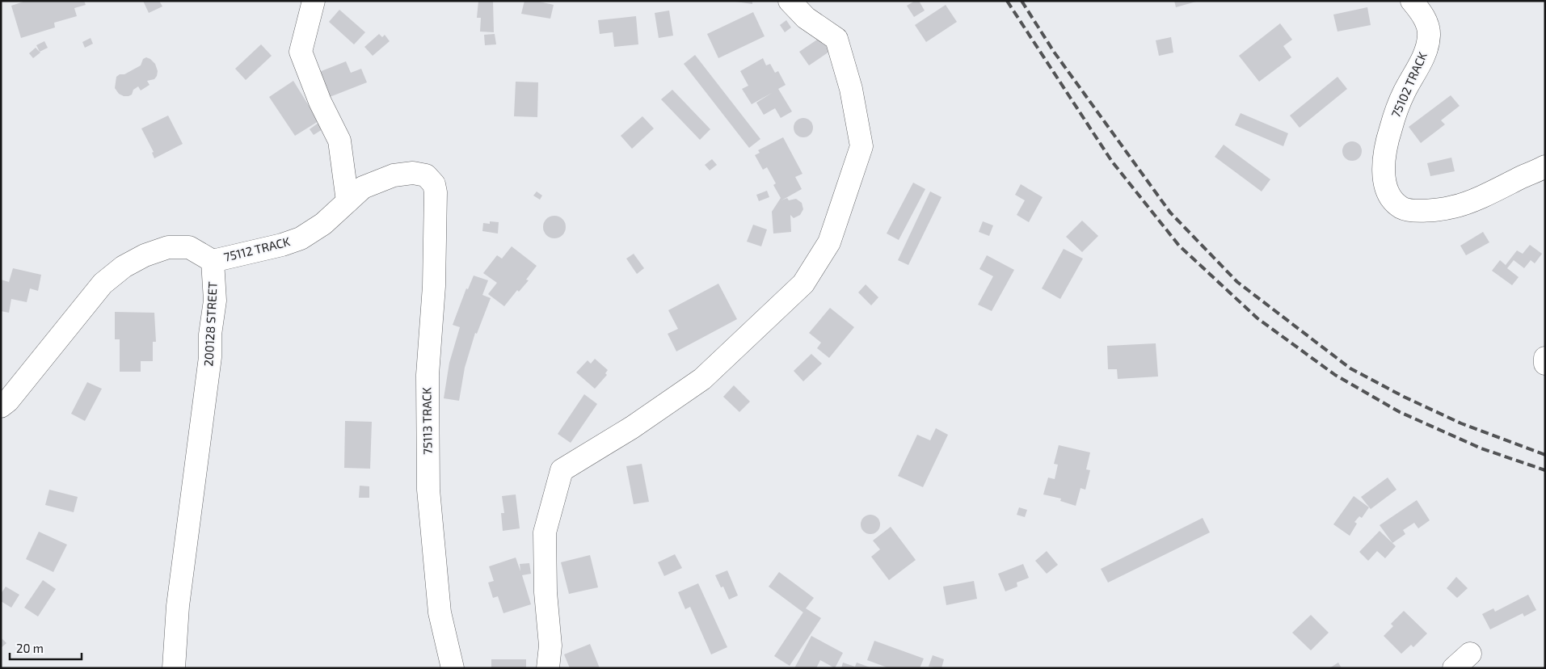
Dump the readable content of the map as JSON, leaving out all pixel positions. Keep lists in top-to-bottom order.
{
  "streets": {
    "street": [
      "75102 TRACK",
      "75112 TRACK",
      "200128 STREET",
      "75113 TRACK"
    ]
  },
  "crossings": [
    ["75112 TRACK", "200128 STREET"],
    ["75112 TRACK", "75113 TRACK"]
  ],
  "scale_bar": "20 m"
}
